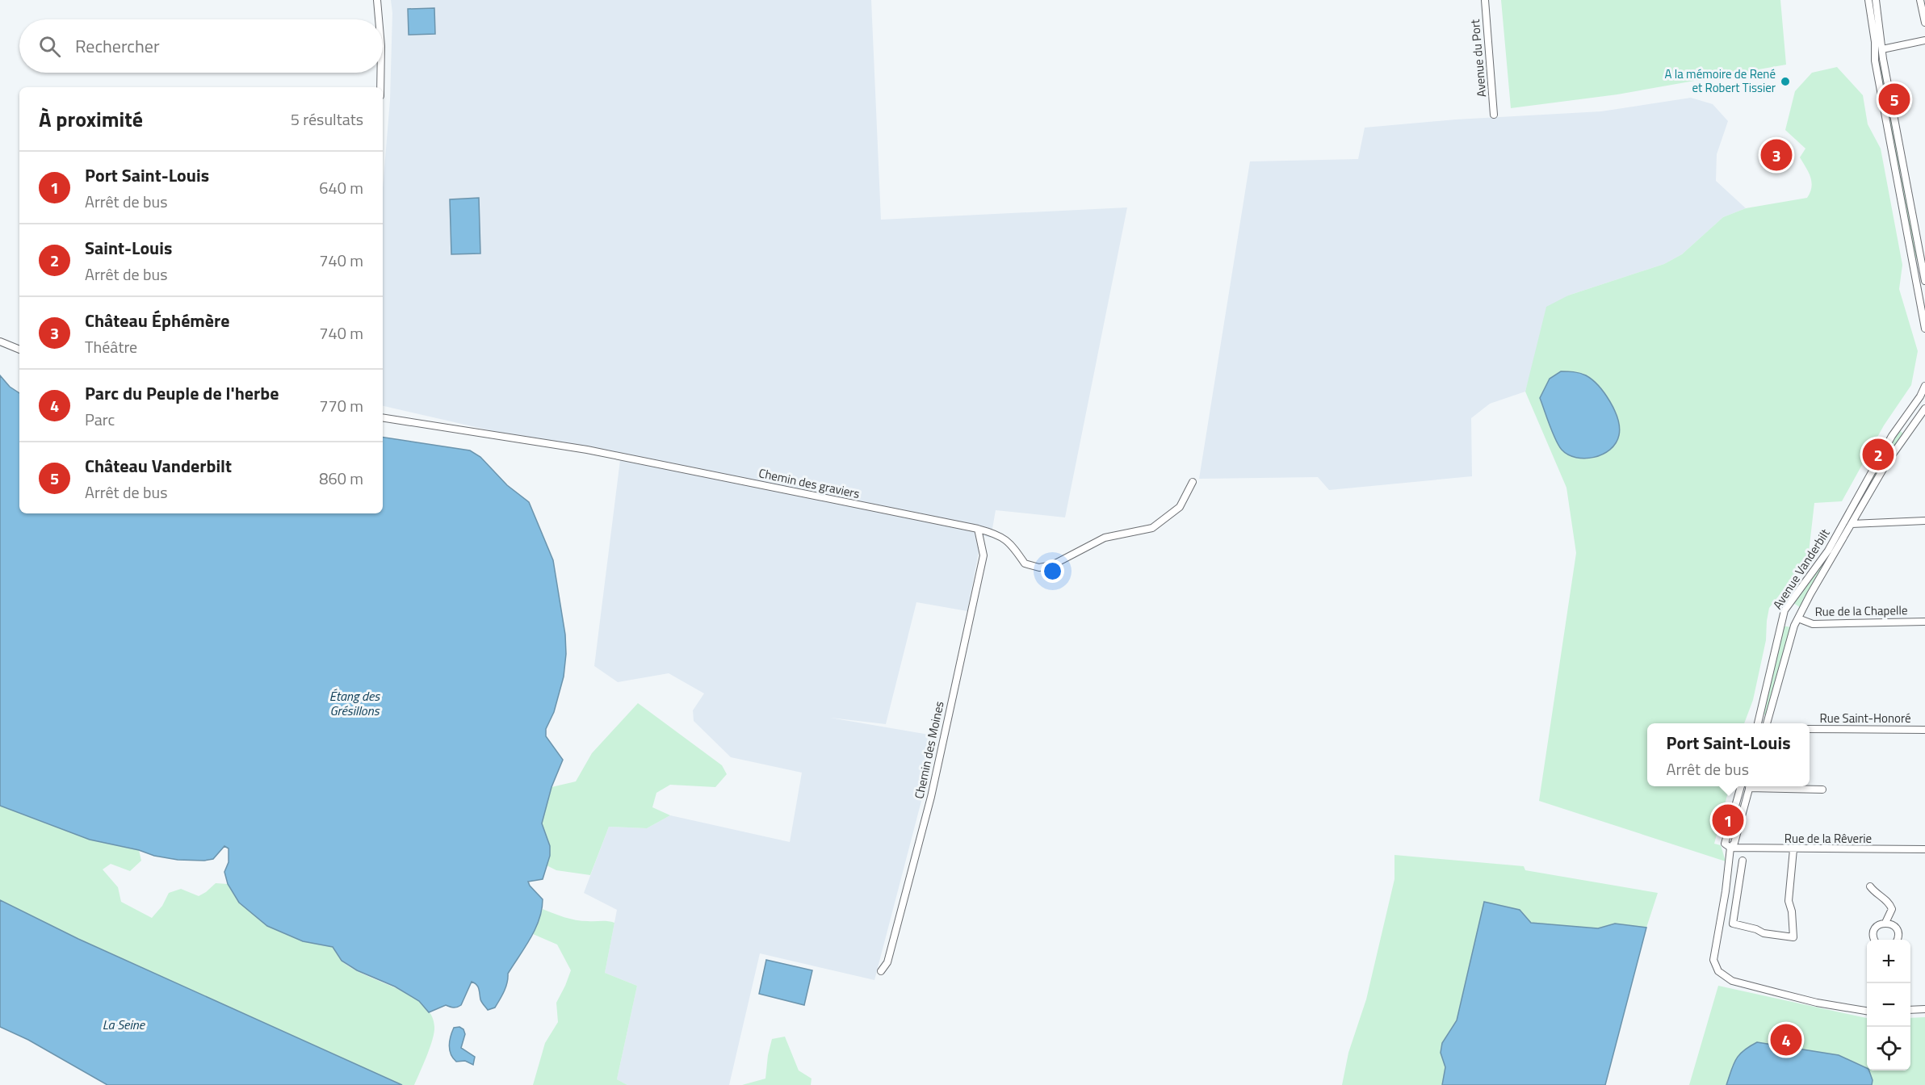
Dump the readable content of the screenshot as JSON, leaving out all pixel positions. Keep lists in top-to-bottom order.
{
  "streets": {
    "street": [
      "Avenue du Port",
      "Chemin des graviers",
      "Avenue Vanderbilt",
      "Rue de la Chapelle",
      "Rue Saint-Honoré",
      "Chemin des Moines",
      "Rue de la Rêverie"
    ]
  },
  "crossings": [
    ["Chemin des graviers", "Chemin des Moines"],
    ["Avenue Vanderbilt", "Rue de la Chapelle"]
  ],
  "water": ["Étang des Grésillons", "La Seine"],
  "places": ["A la mémoire de René et Robert Tissier"],
  "page": {
    "search": "Rechercher",
    "pins": [
      "5",
      "3",
      "2",
      "1",
      "4"
    ],
    "heading": ["À proximité", "5 résultats"],
    "list": [
      {
        "mark": "1",
        "name": "Port Saint-Louis",
        "note": "Arrêt de bus",
        "value": "640 m"
      },
      {
        "mark": "2",
        "name": "Saint-Louis",
        "note": "Arrêt de bus",
        "value": "740 m"
      },
      {
        "mark": "3",
        "name": "Château Éphémère",
        "note": "Théâtre",
        "value": "740 m"
      },
      {
        "mark": "4",
        "name": "Parc du Peuple de l'herbe",
        "note": "Parc",
        "value": "770 m"
      },
      {
        "mark": "5",
        "name": "Château Vanderbilt",
        "note": "Arrêt de bus",
        "value": "860 m"
      }
    ],
    "popup": ["Port Saint-Louis", "Arrêt de bus"],
    "map_buttons": ["+", "−"]
  }
}
